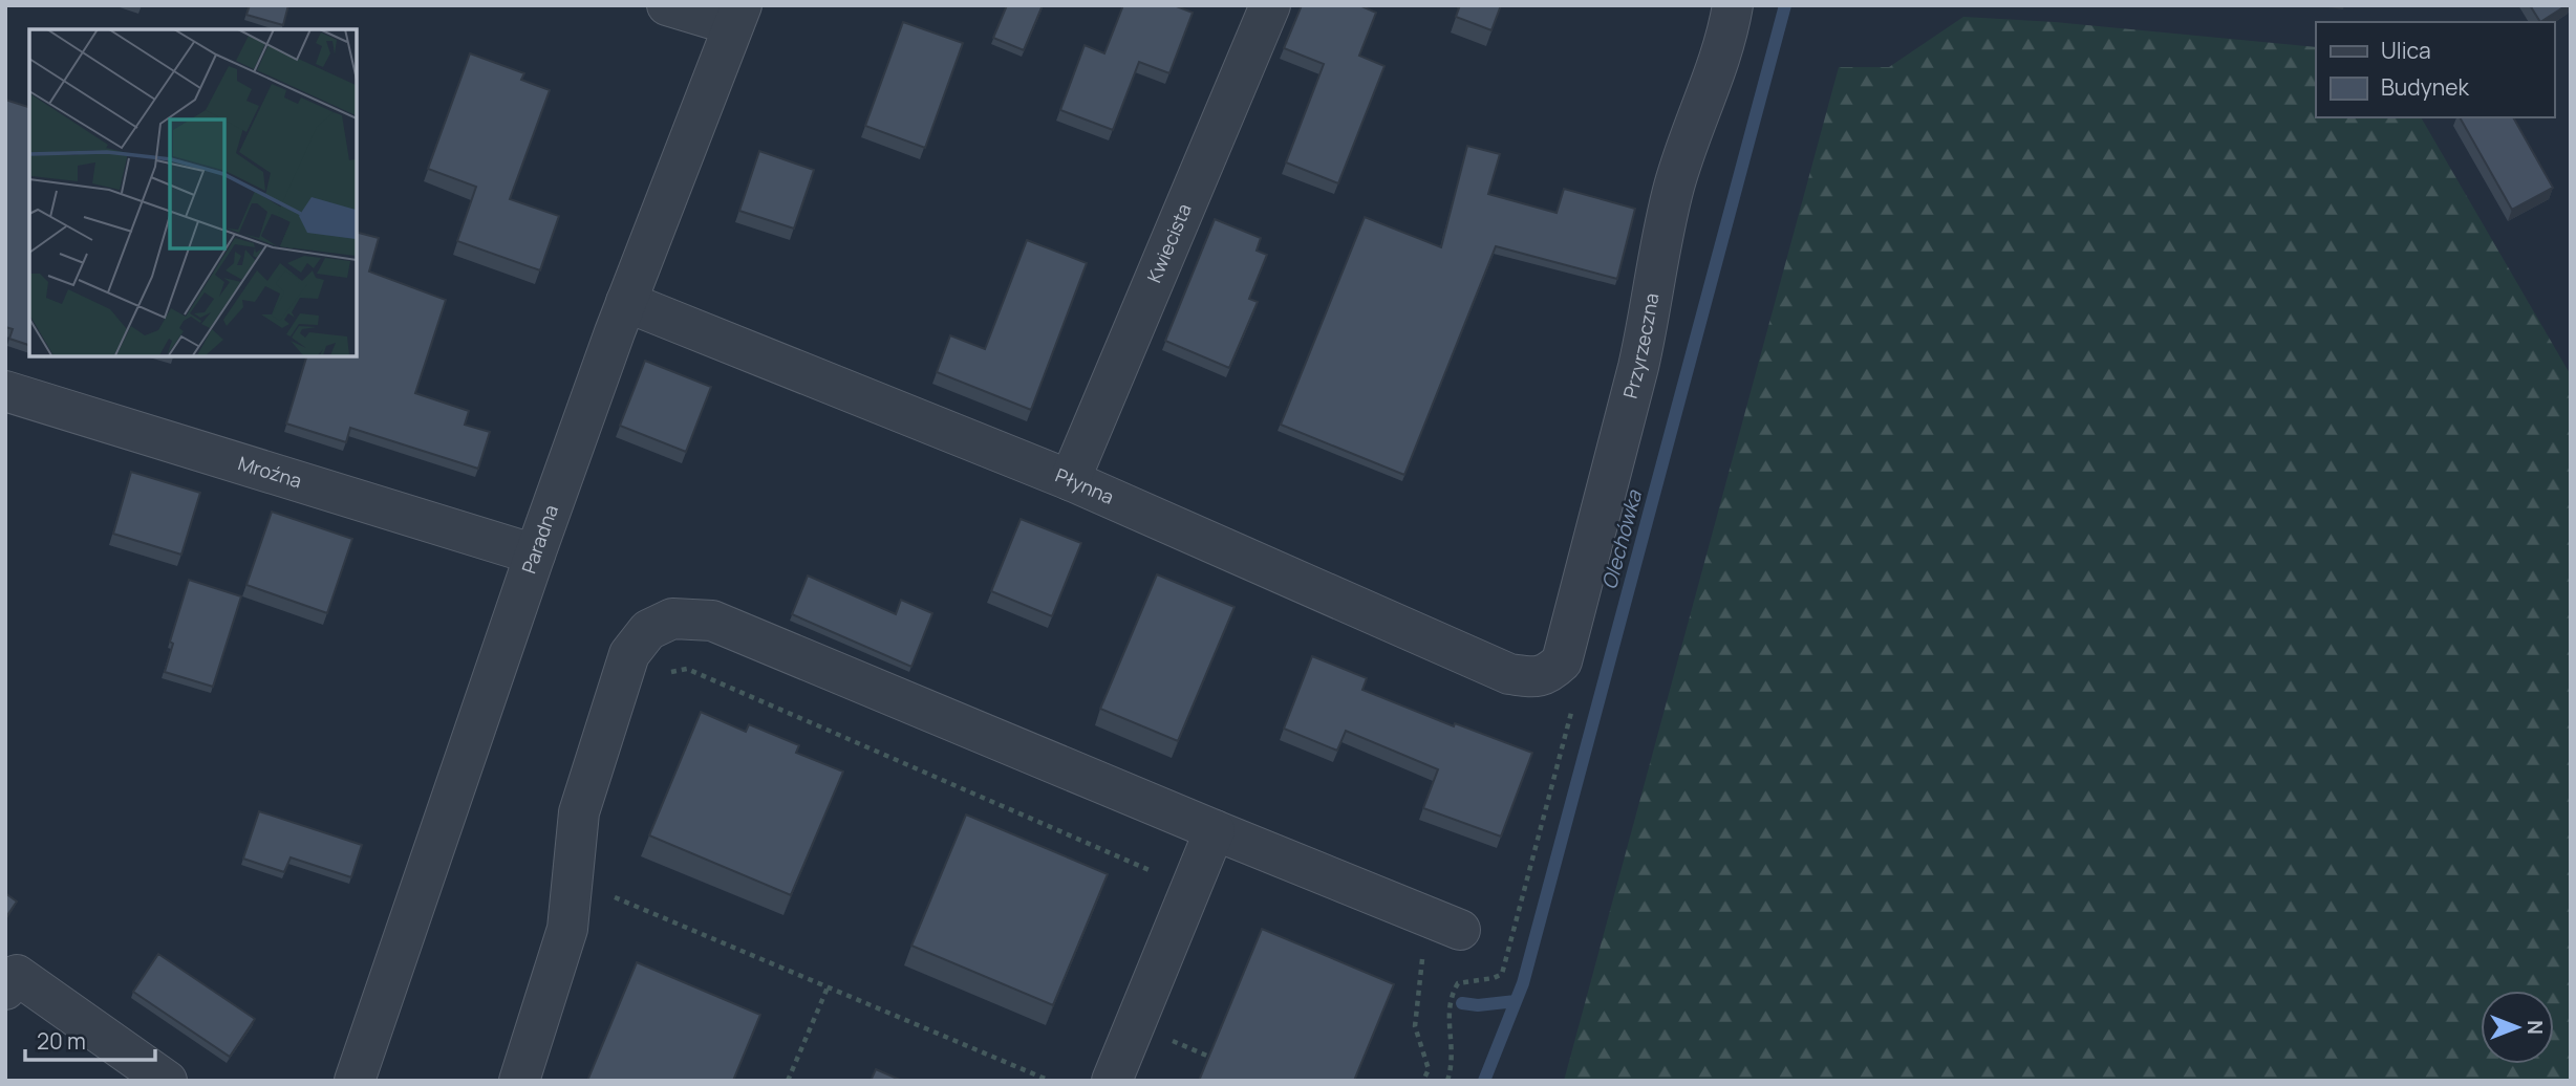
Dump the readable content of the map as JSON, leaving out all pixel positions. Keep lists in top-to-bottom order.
{
  "streets": {
    "street": [
      "Kwiecista",
      "Przyrzeczna",
      "Mroźna",
      "Płynna",
      "Paradna"
    ]
  },
  "crossings": [
    ["Kwiecista", "Płynna"],
    ["Przyrzeczna", "Płynna"],
    ["Mroźna", "Paradna"],
    ["Płynna", "Paradna"]
  ],
  "water": ["Olechówka"],
  "legend": ["Ulica", "Budynek"],
  "scale_bar": "20 m",
  "north": "right"
}
